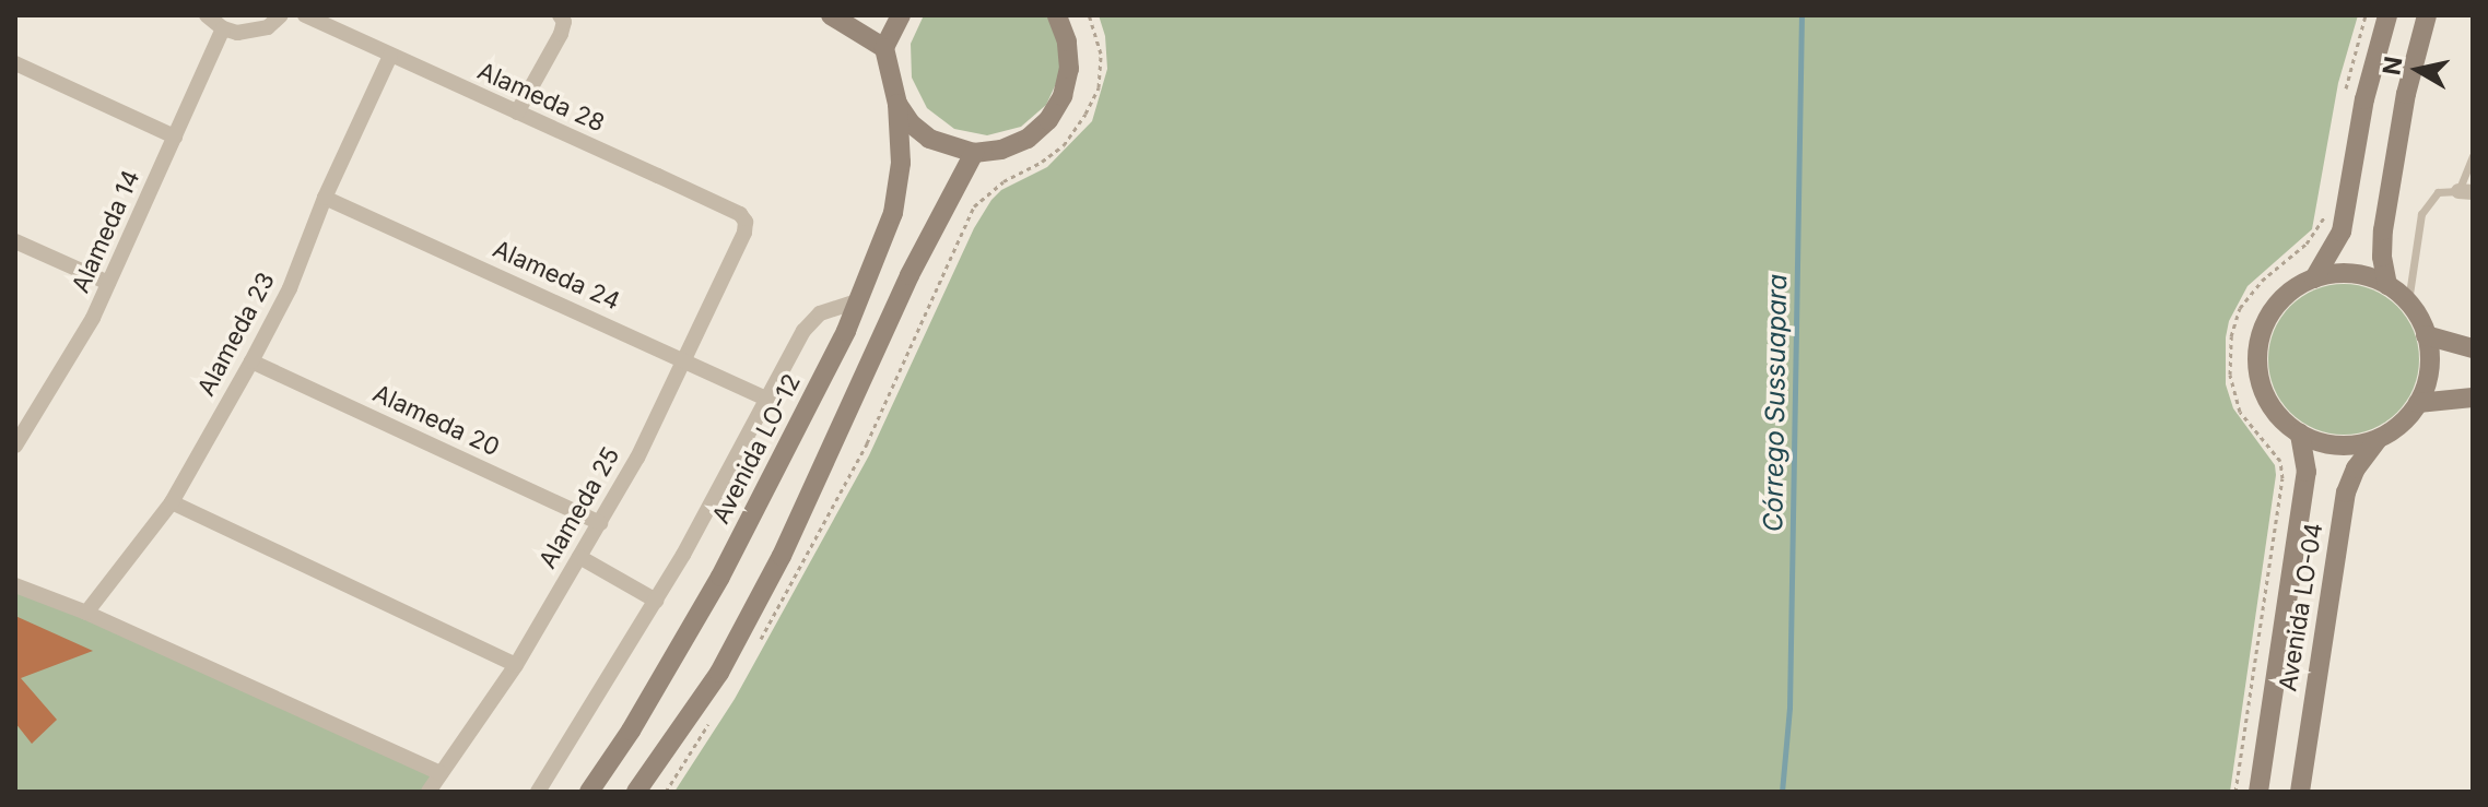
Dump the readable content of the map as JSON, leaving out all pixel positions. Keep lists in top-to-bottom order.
{
  "streets": {
    "street": [
      "Alameda 28",
      "Alameda 14",
      "Alameda 24",
      "Alameda 23",
      "Alameda 20",
      "Avenida LO-12",
      "Alameda 25",
      "Avenida LO-04"
    ]
  },
  "crossings": [
    ["Alameda 28", "Alameda 23"],
    ["Alameda 28", "Alameda 25"],
    ["Alameda 24", "Alameda 23"],
    ["Alameda 24", "Alameda 25"],
    ["Alameda 23", "Alameda 20"],
    ["Alameda 20", "Alameda 25"]
  ],
  "water": ["Córrego Sussuapara"],
  "north": "left"
}
